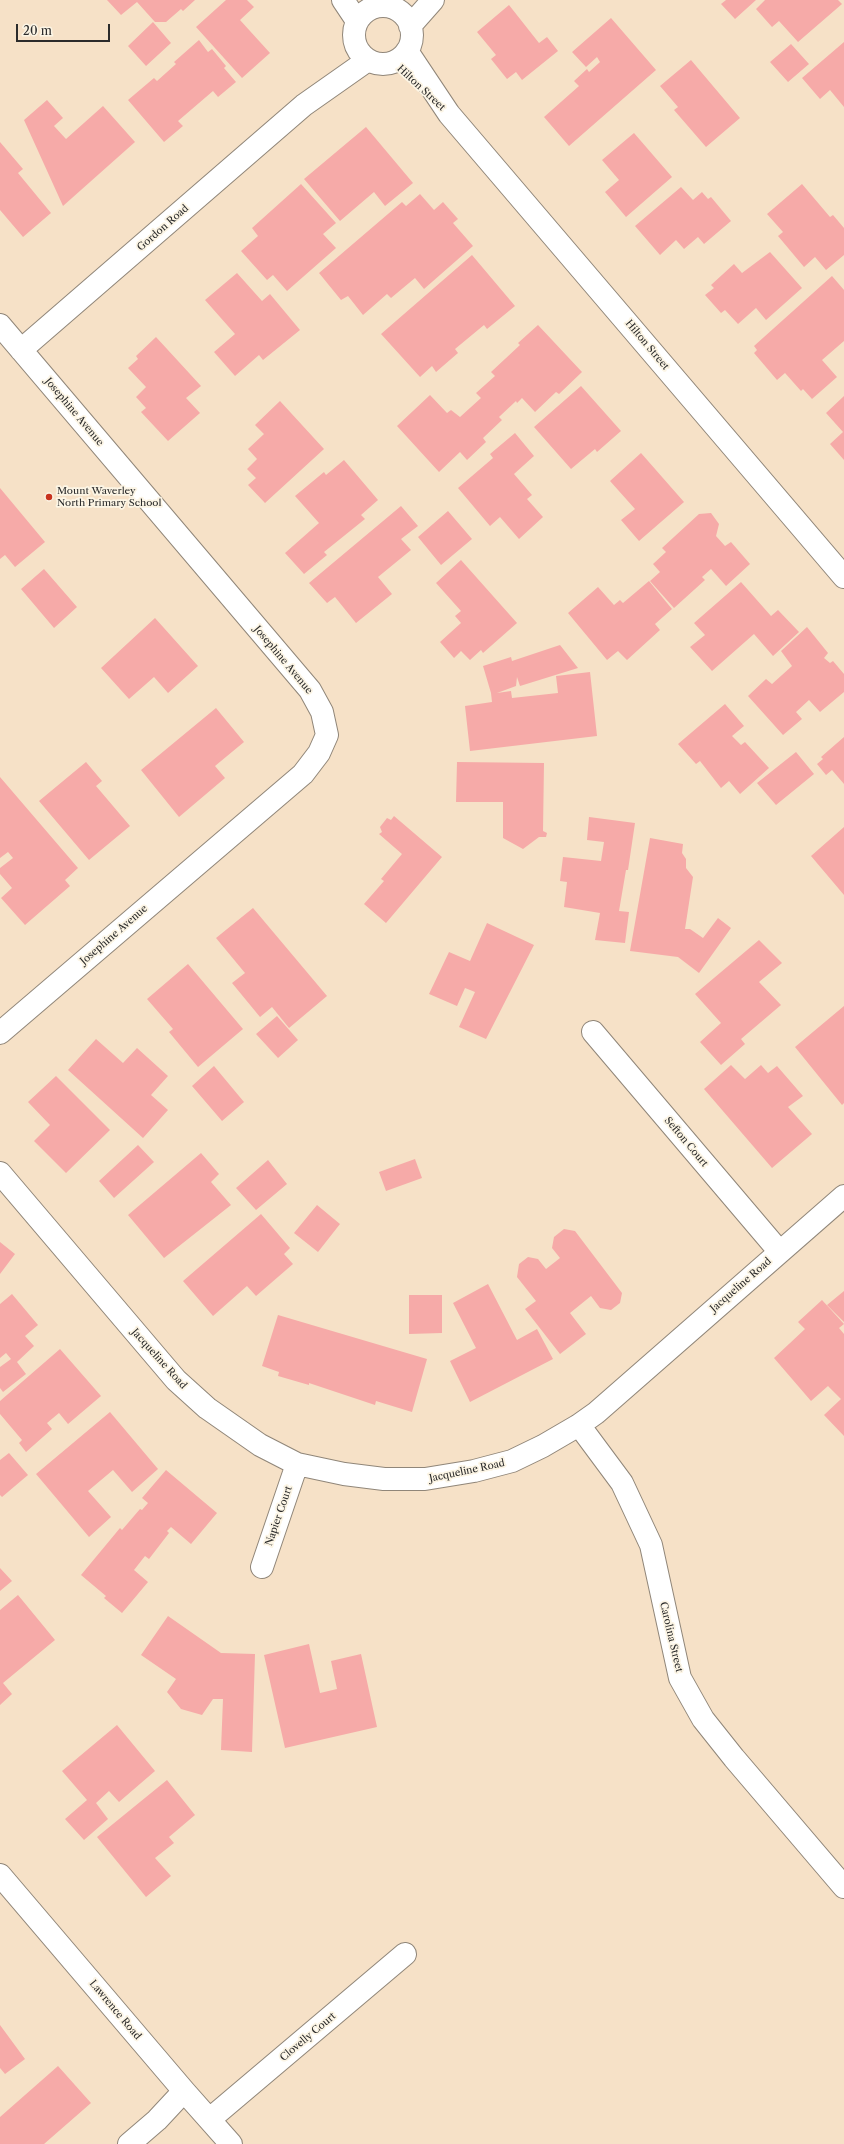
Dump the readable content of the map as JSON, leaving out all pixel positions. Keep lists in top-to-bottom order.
{
  "streets": {
    "street": [
      "Hilton Street",
      "Gordon Road",
      "Josephine Avenue",
      "Sefton Court",
      "Jacqueline Road",
      "Napier Court",
      "Carolina Street",
      "Lawrence Road",
      "Clovelly Court"
    ]
  },
  "crossings": [
    ["Hilton Street", "Gordon Road"],
    ["Gordon Road", "Josephine Avenue"],
    ["Sefton Court", "Jacqueline Road"],
    ["Jacqueline Road", "Napier Court"],
    ["Jacqueline Road", "Carolina Street"],
    ["Lawrence Road", "Clovelly Court"]
  ],
  "places": ["Mount Waverley North Primary School"],
  "scale_bar": "20 m"
}
